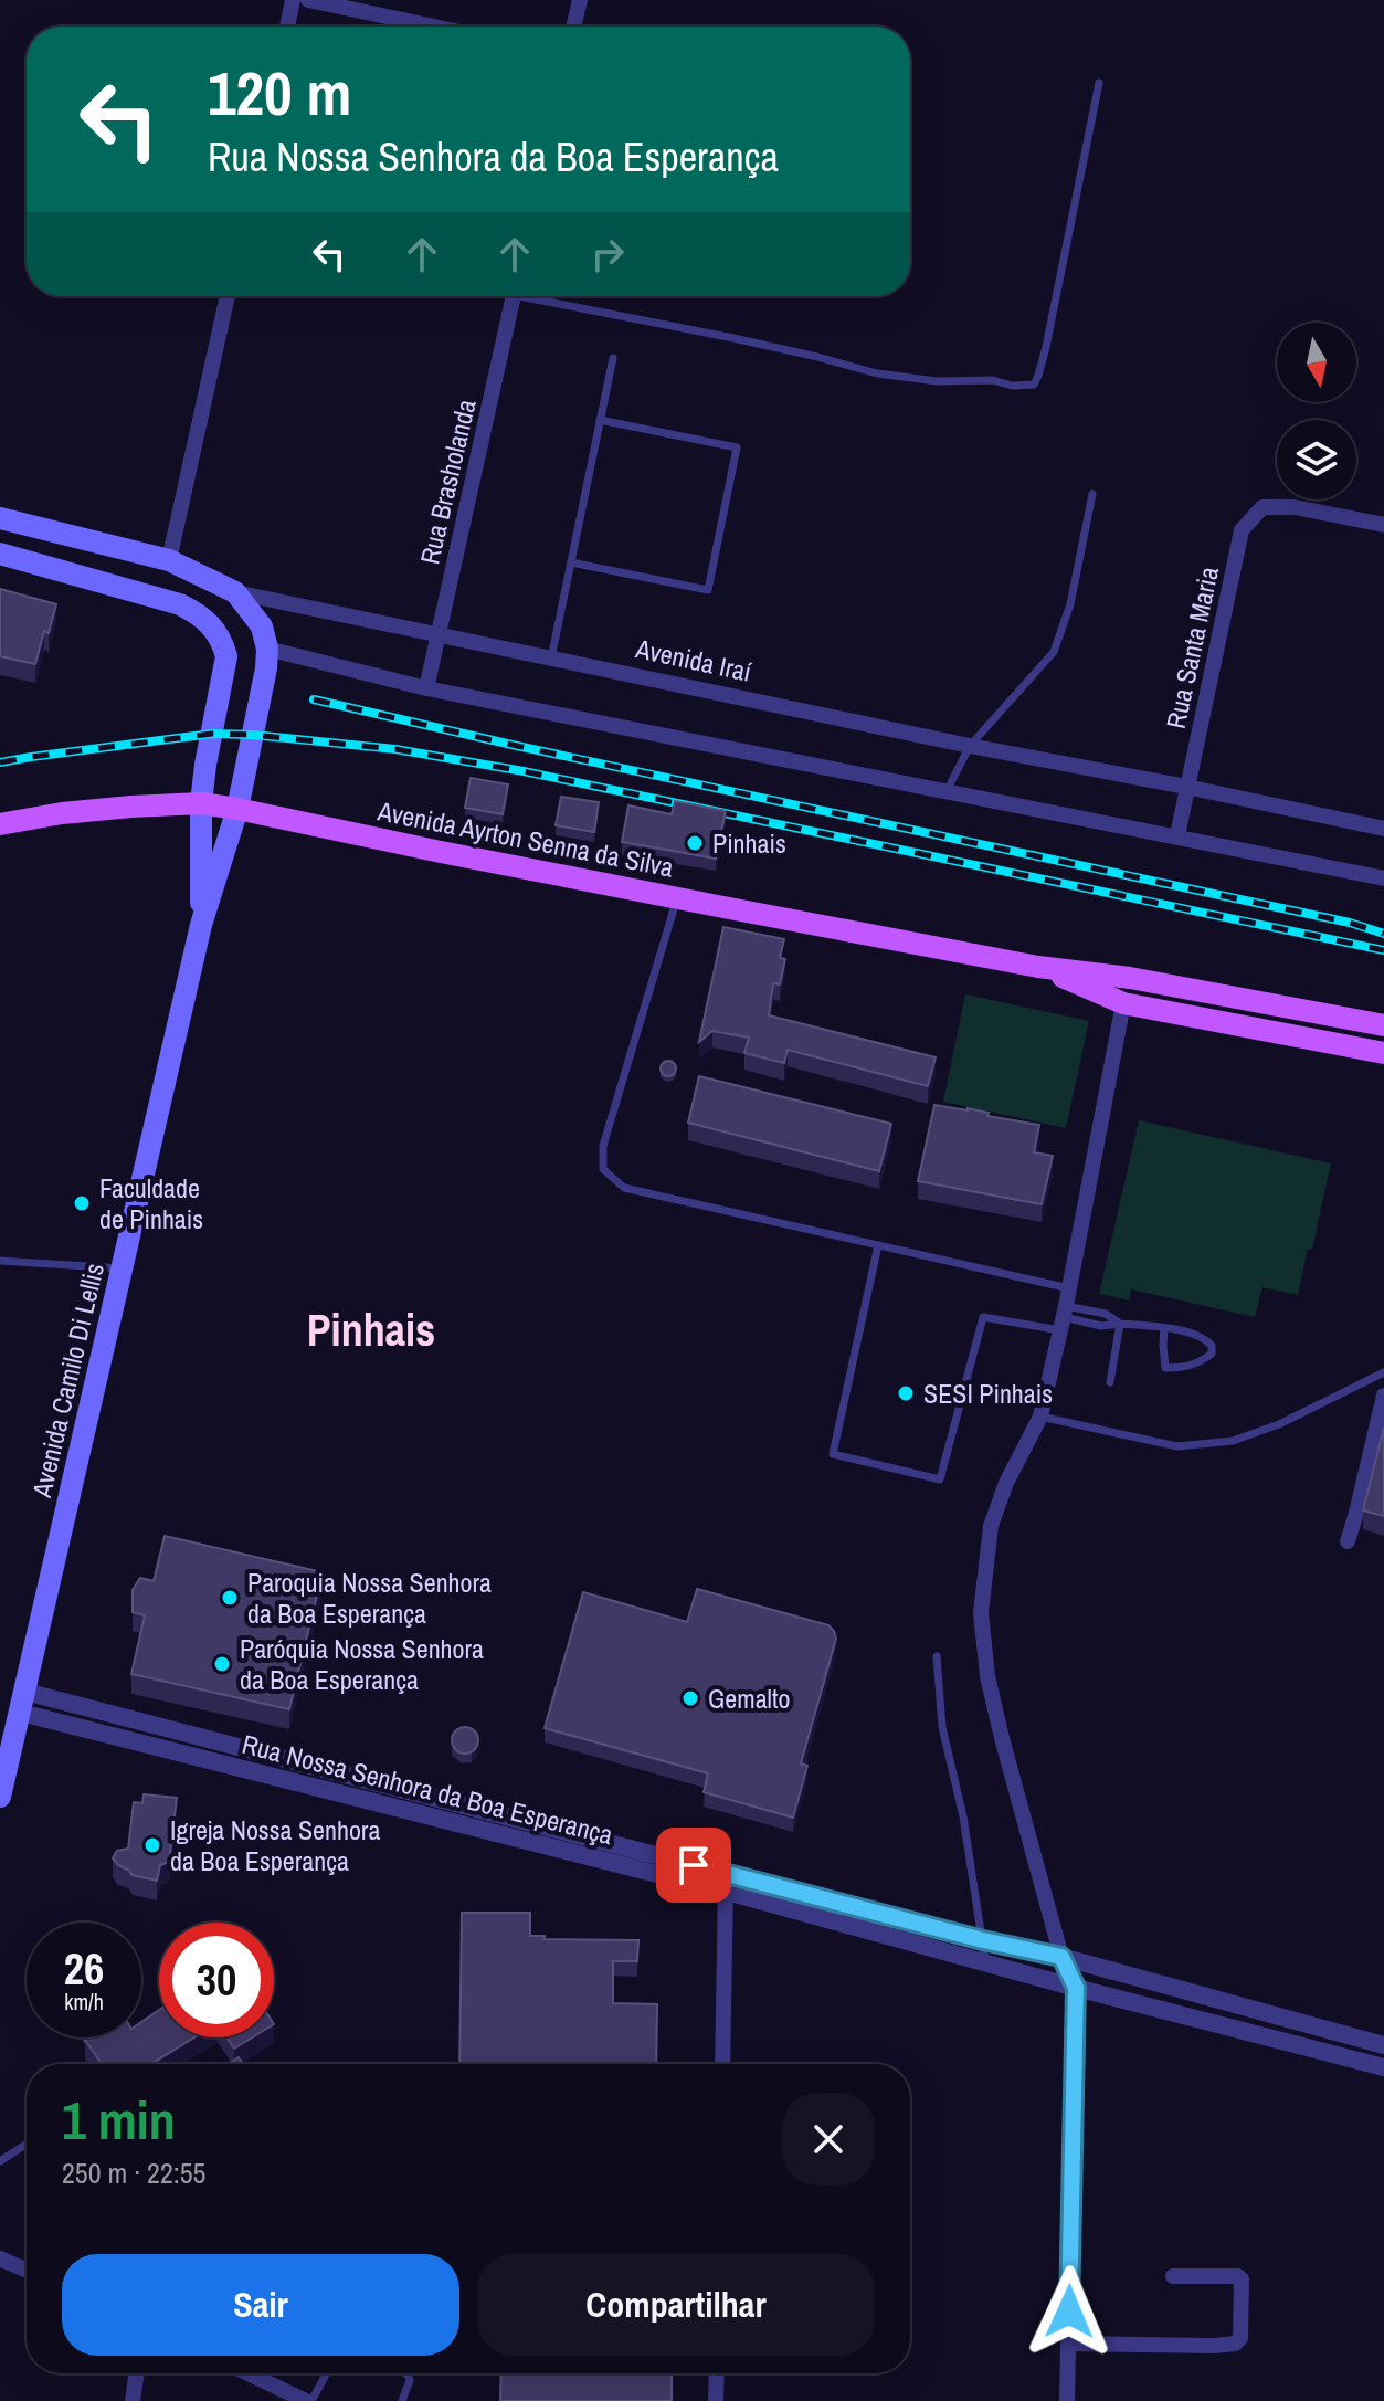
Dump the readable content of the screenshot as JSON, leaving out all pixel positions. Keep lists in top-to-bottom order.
{
  "streets": {
    "main road": ["Avenida Iraí", "Avenida Ayrton Senna da Silva", "Avenida Camilo Di Lellis"],
    "street": ["Rua Brasholanda", "Rua Santa Maria", "Rua Nossa Senhora da Boa Esperança"]
  },
  "crossings": [
    ["Rua Brasholanda", "Avenida Iraí"],
    ["Rua Santa Maria", "Avenida Iraí"],
    ["Avenida Ayrton Senna da Silva", "Avenida Camilo Di Lellis"],
    ["Avenida Camilo Di Lellis", "Rua Nossa Senhora da Boa Esperança"]
  ],
  "districts": ["Pinhais"],
  "places": [
    "Pinhais",
    "Faculdade de Pinhais",
    "SESI Pinhais",
    "Paroquia Nossa Senhora da Boa Esperança",
    "Paróquia Nossa Senhora da Boa Esperança",
    "Gemalto",
    "Igreja Nossa Senhora da Boa Esperança"
  ],
  "north": "bottom",
  "page": {
    "turn": ["120 m", "Rua Nossa Senhora da Boa Esperança"],
    "speed": "26 km/h",
    "limit": "30",
    "heading": ["1 min", "250 m · 22:55"],
    "buttons": ["Sair", "Compartilhar"]
  }
}
